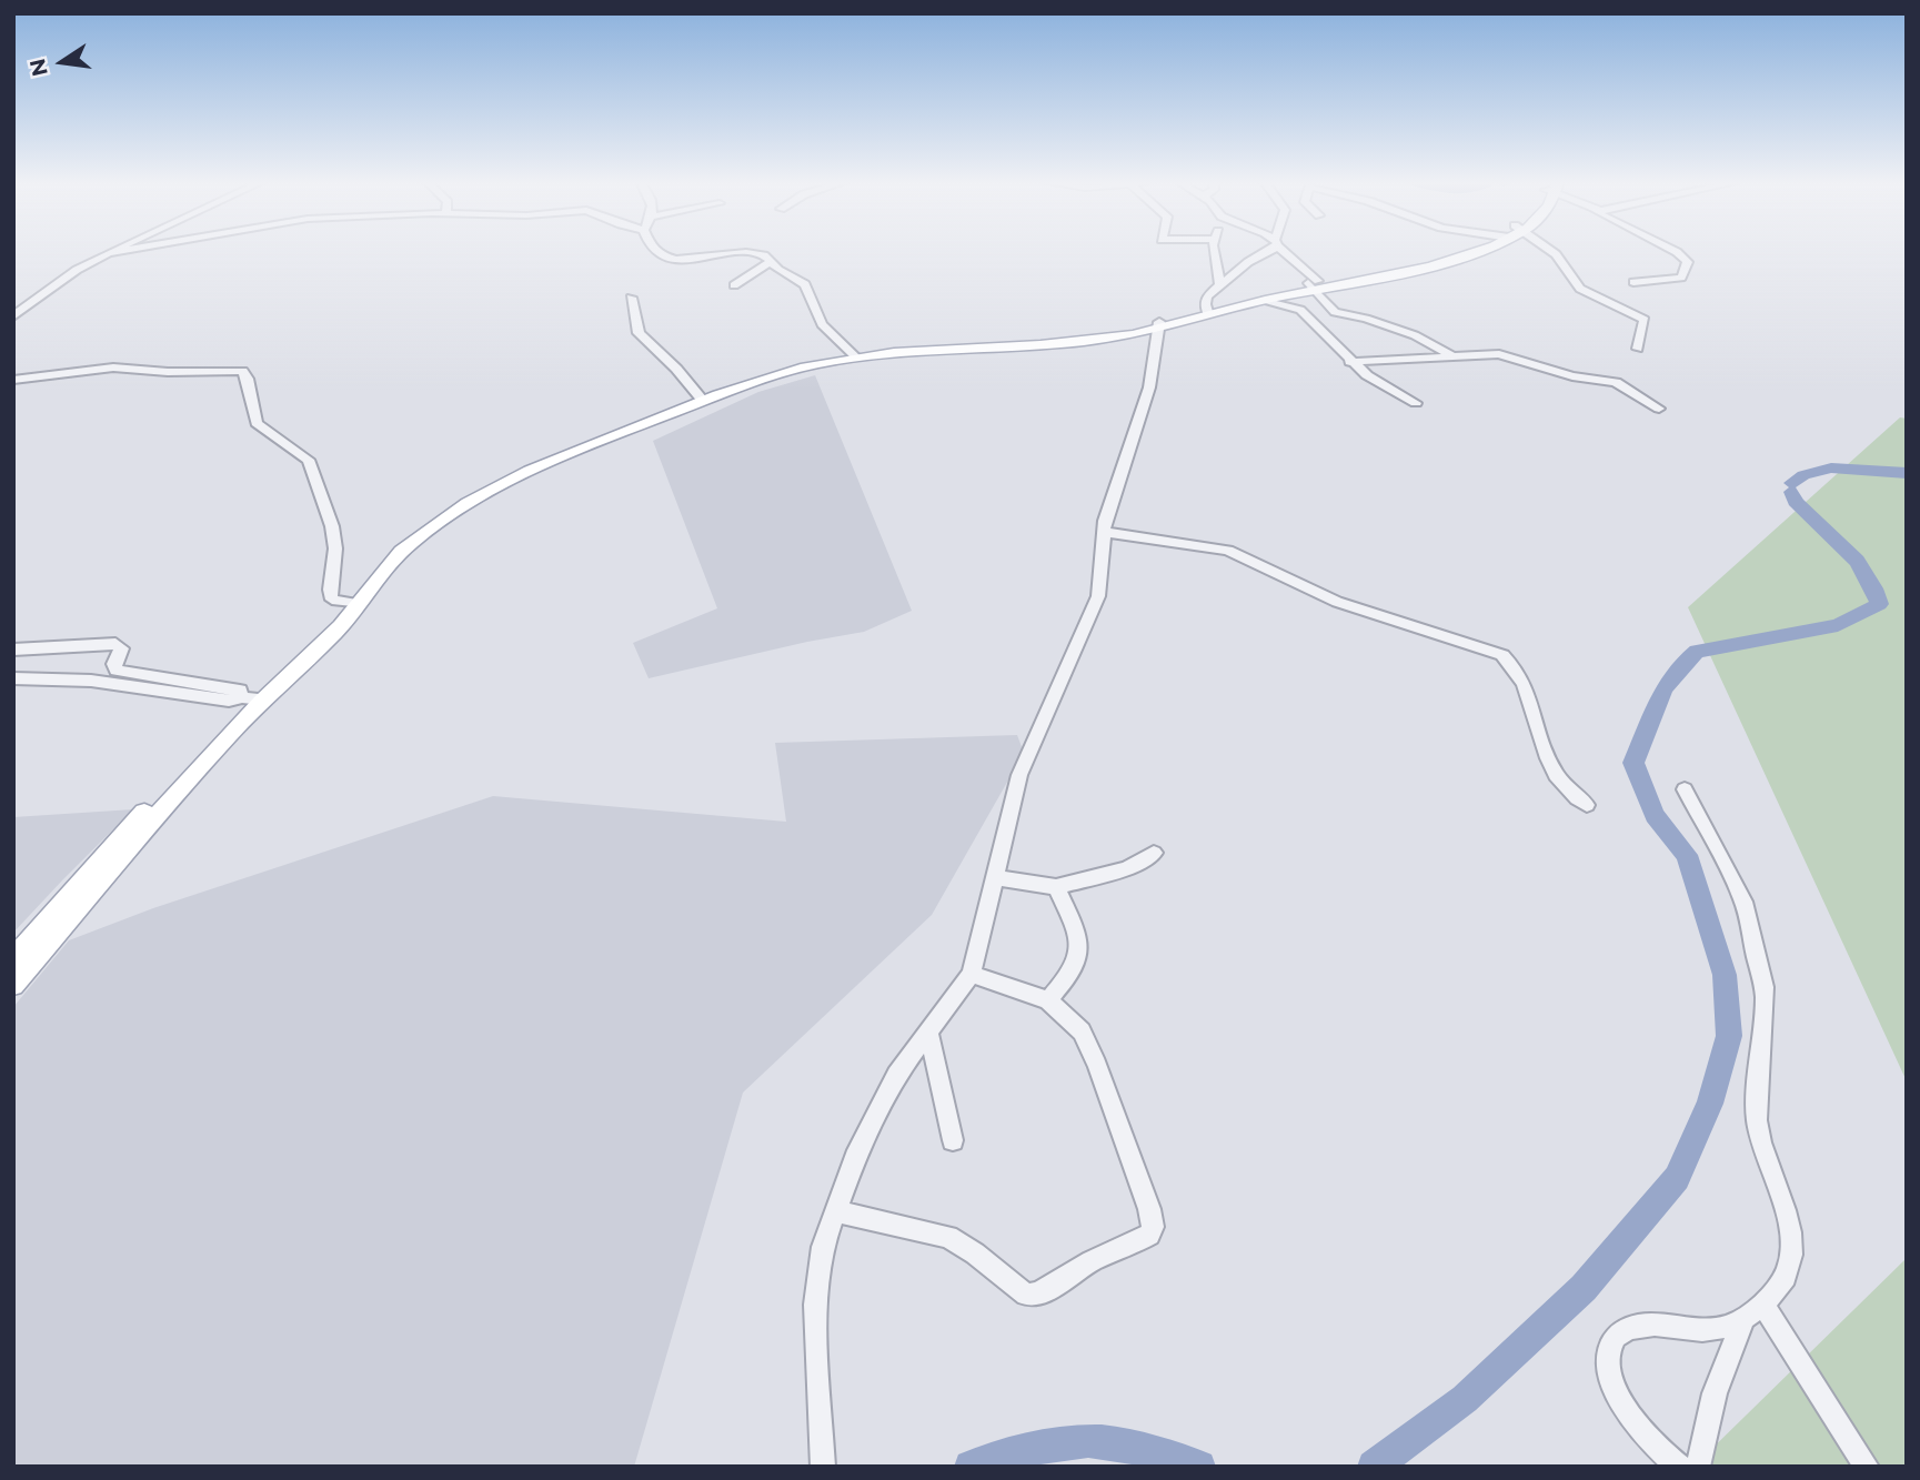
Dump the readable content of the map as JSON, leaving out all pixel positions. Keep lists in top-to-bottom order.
{
  "north": "left"
}
